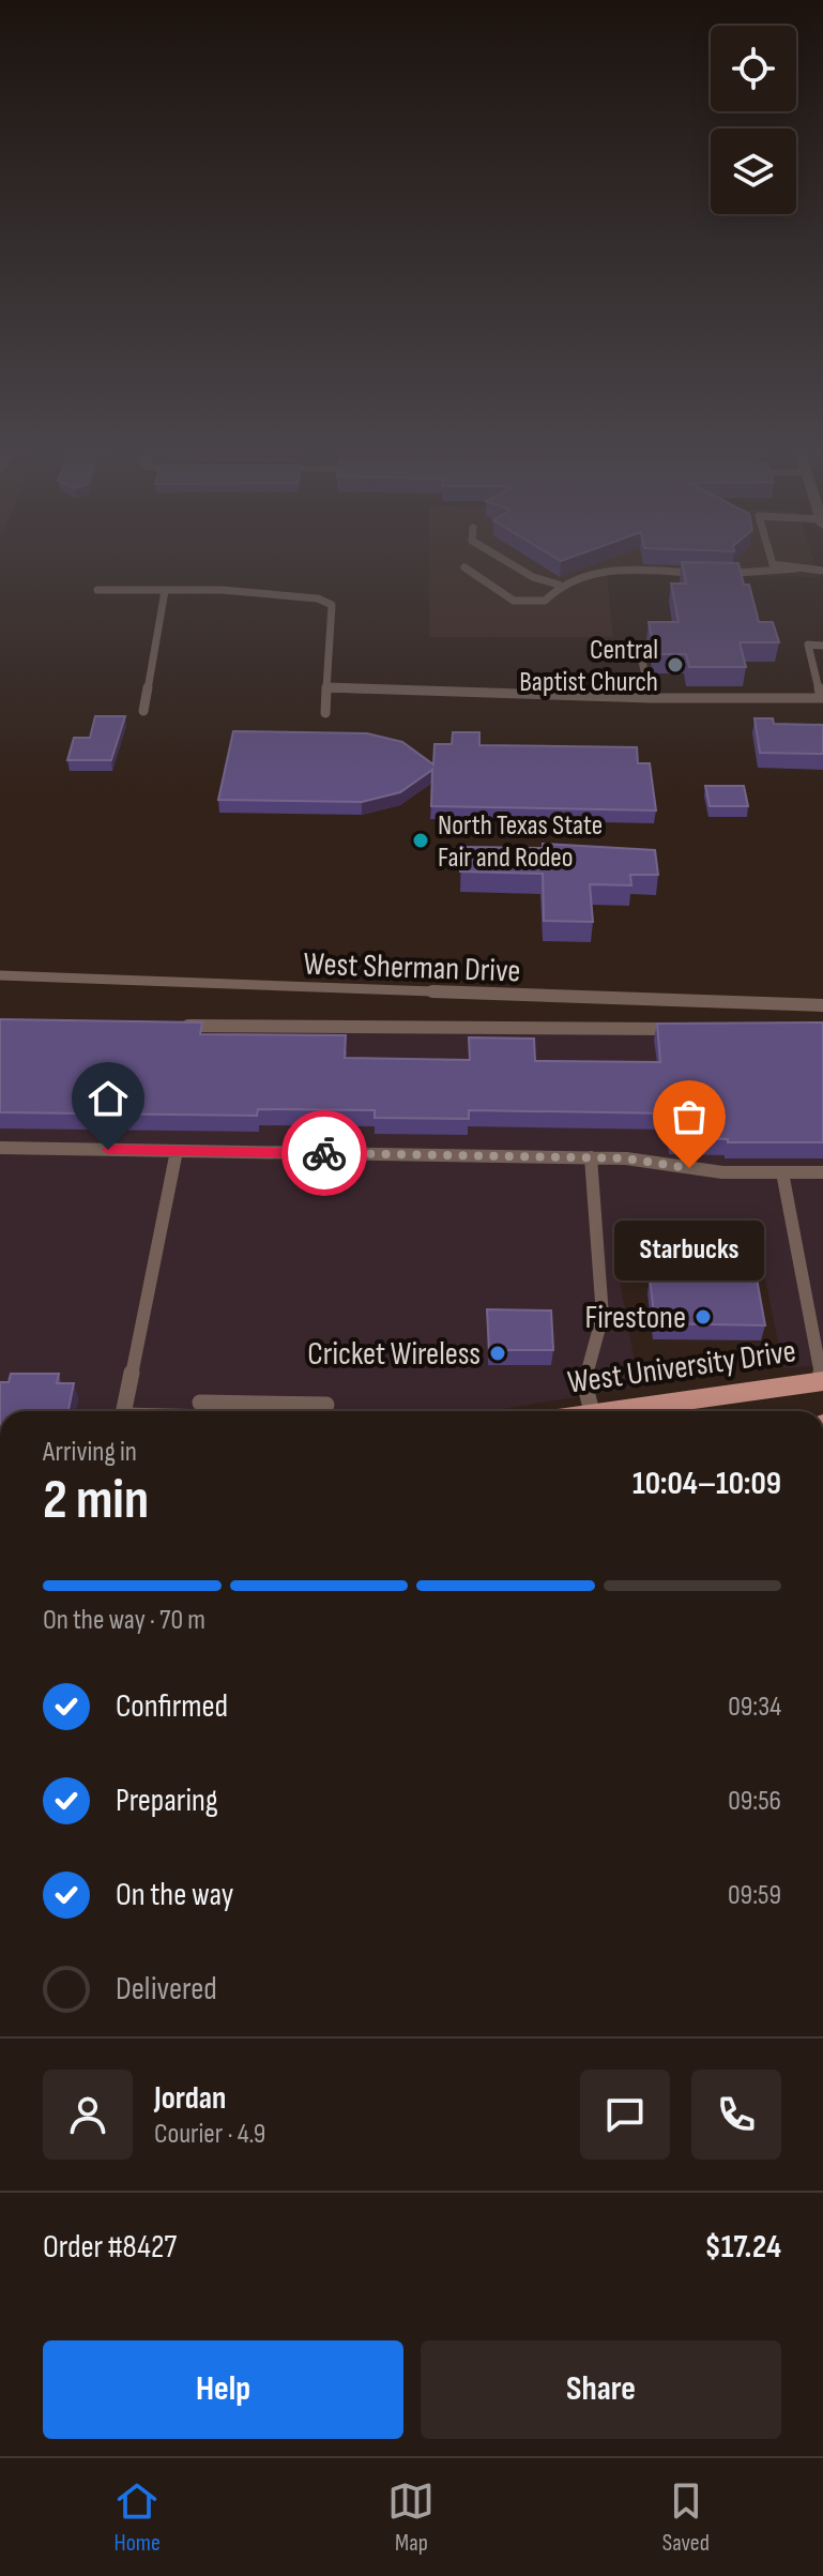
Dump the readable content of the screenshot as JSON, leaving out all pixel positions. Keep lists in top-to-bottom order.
{
  "streets": {
    "main road": ["West University Drive"],
    "lane": ["West Sherman Drive"]
  },
  "places": [
    "Central Baptist Church",
    "North Texas State Fair and Rodeo",
    "Starbucks",
    "Firestone",
    "Cricket Wireless"
  ],
  "page": {
    "bubble": "Starbucks",
    "heading": ["2 min", "Arriving in", "10:04–10:09"],
    "panel": [
      "Jordan",
      "Courier · 4.9",
      "Order #8427",
      "$17.24"
    ],
    "bar": "On the way · 70 m",
    "list": [
      ["Confirmed", "09:34"],
      ["Preparing", "09:56"],
      ["On the way", "09:59"],
      "Delivered"
    ],
    "buttons": ["Help", "Share"],
    "tabs": ["Home", "Map", "Saved"]
  }
}
